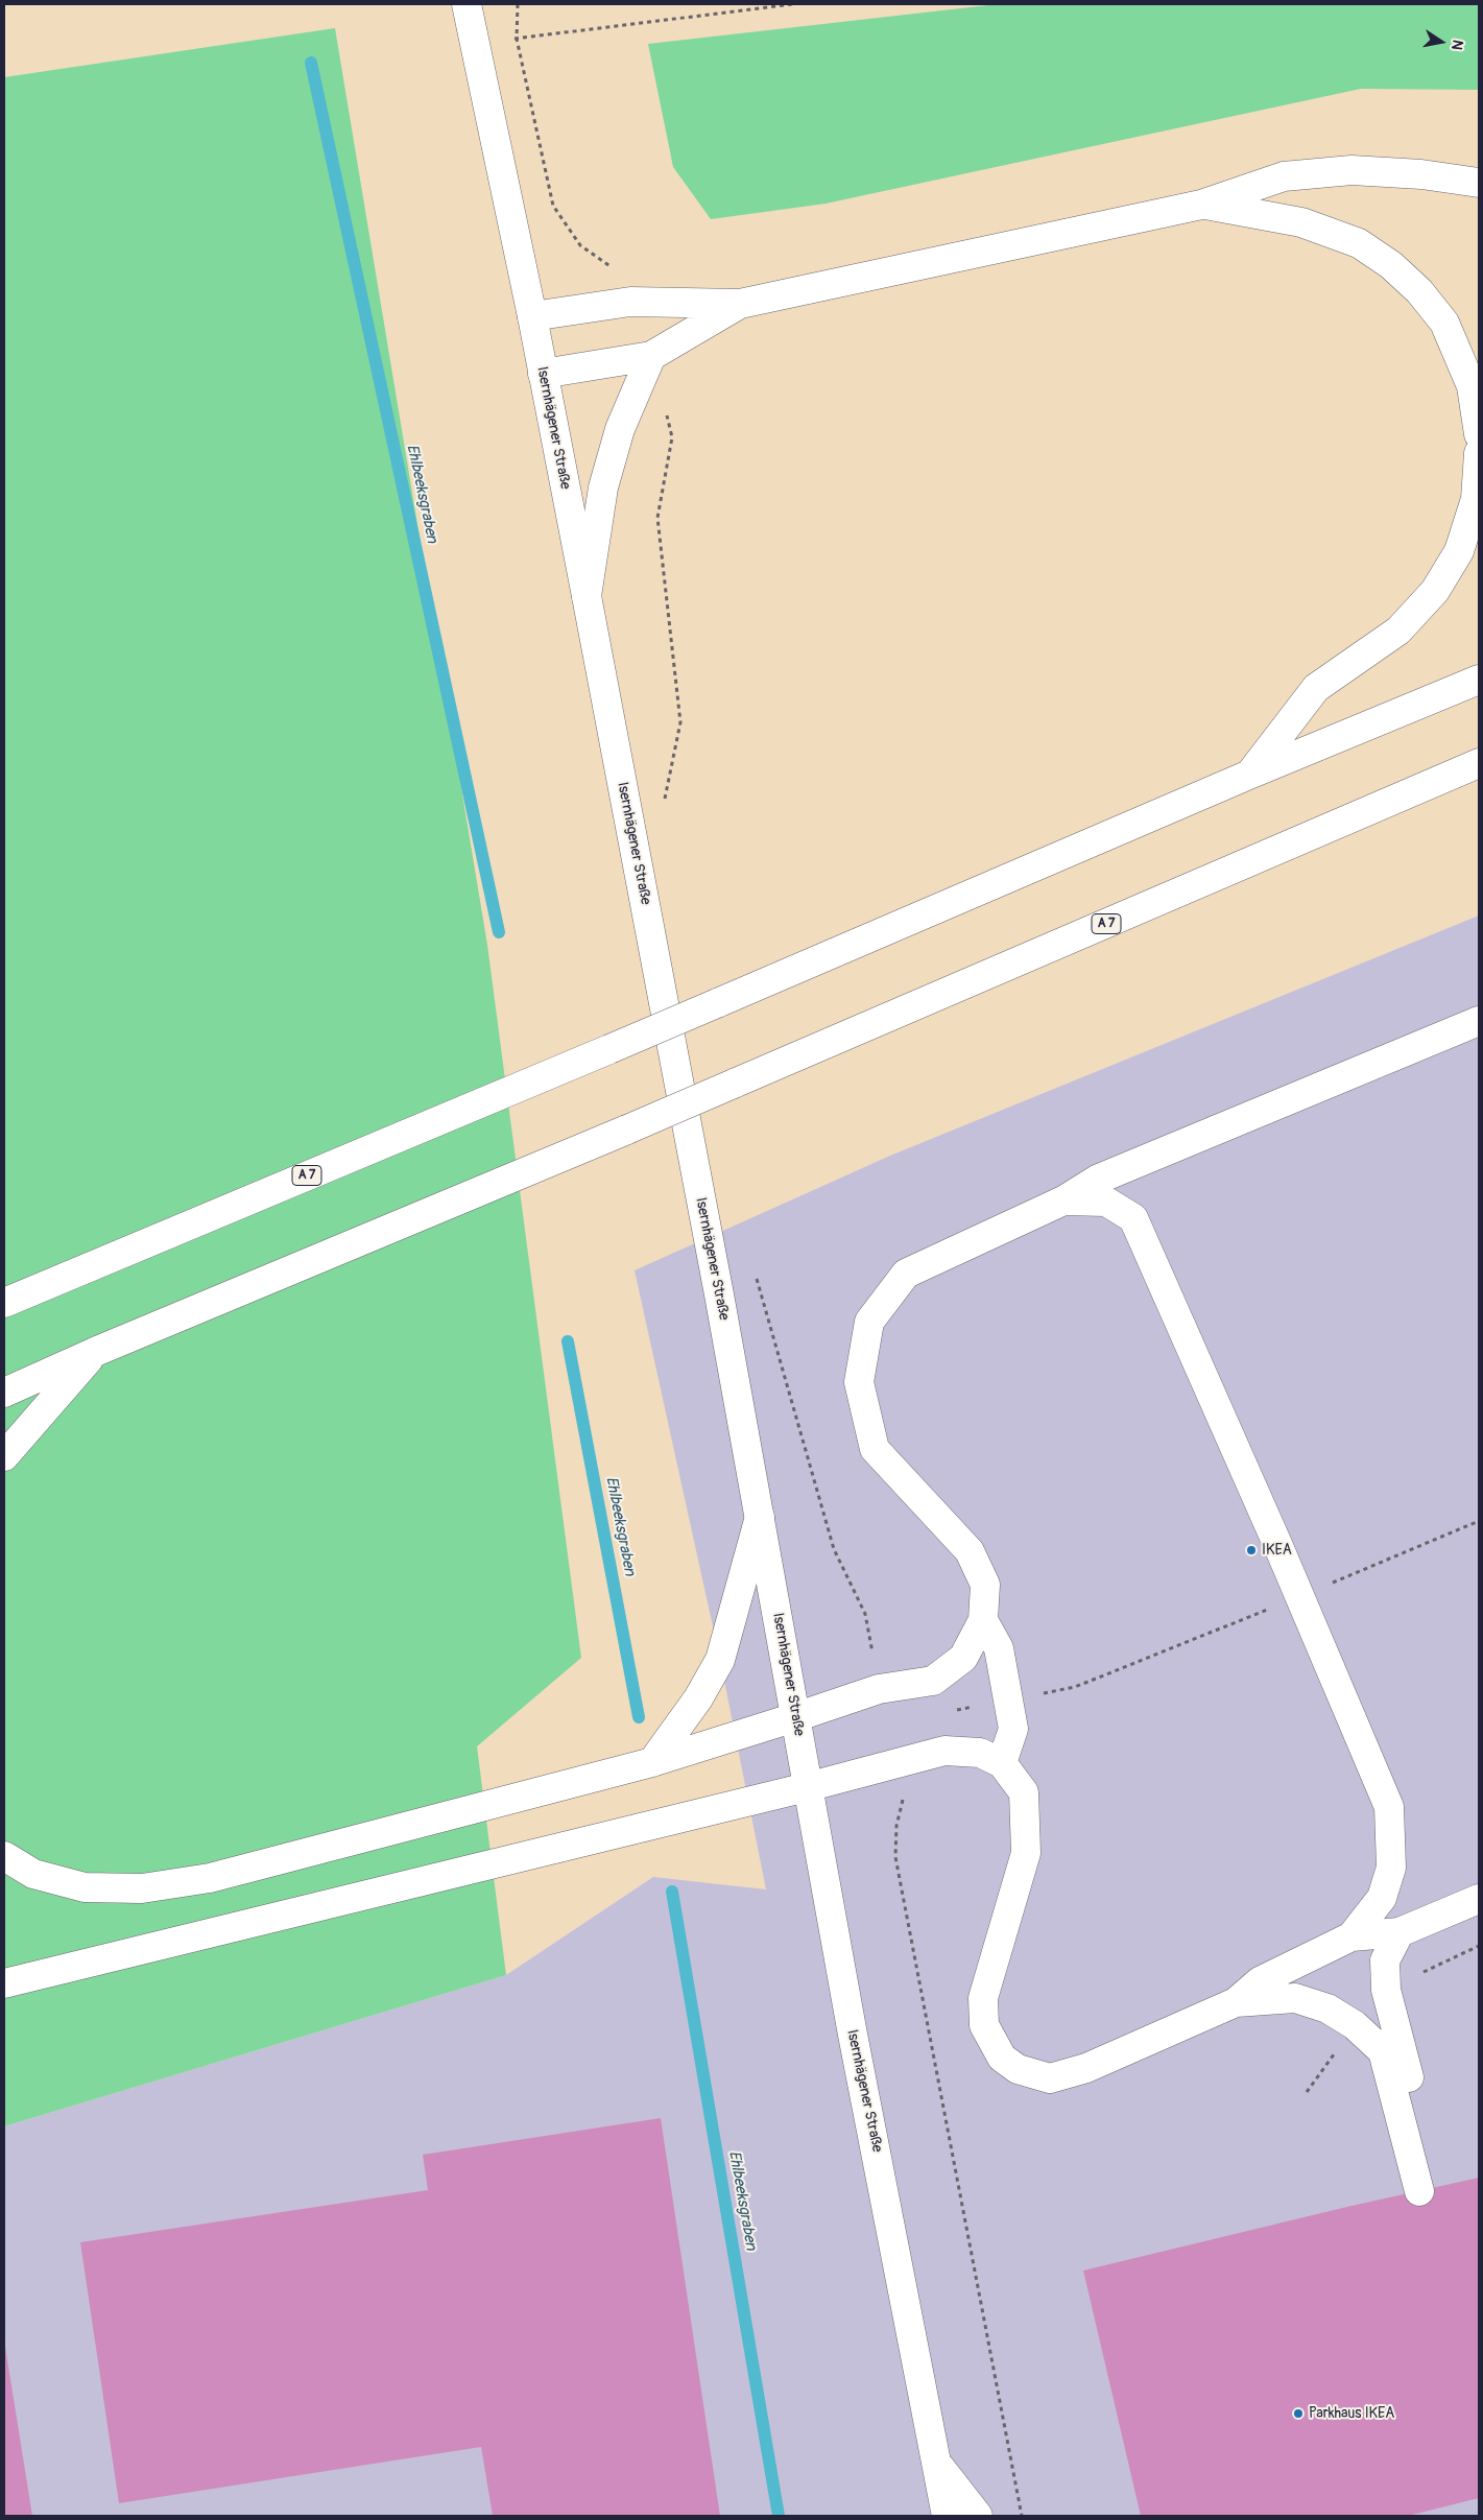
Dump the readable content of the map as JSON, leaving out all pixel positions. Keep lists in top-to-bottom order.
{
  "streets": {
    "main road": ["Isernhägener Straße", "A 7"]
  },
  "water": ["Ehlbeeksgraben"],
  "places": ["IKEA", "Parkhaus IKEA"],
  "north": "right"
}
